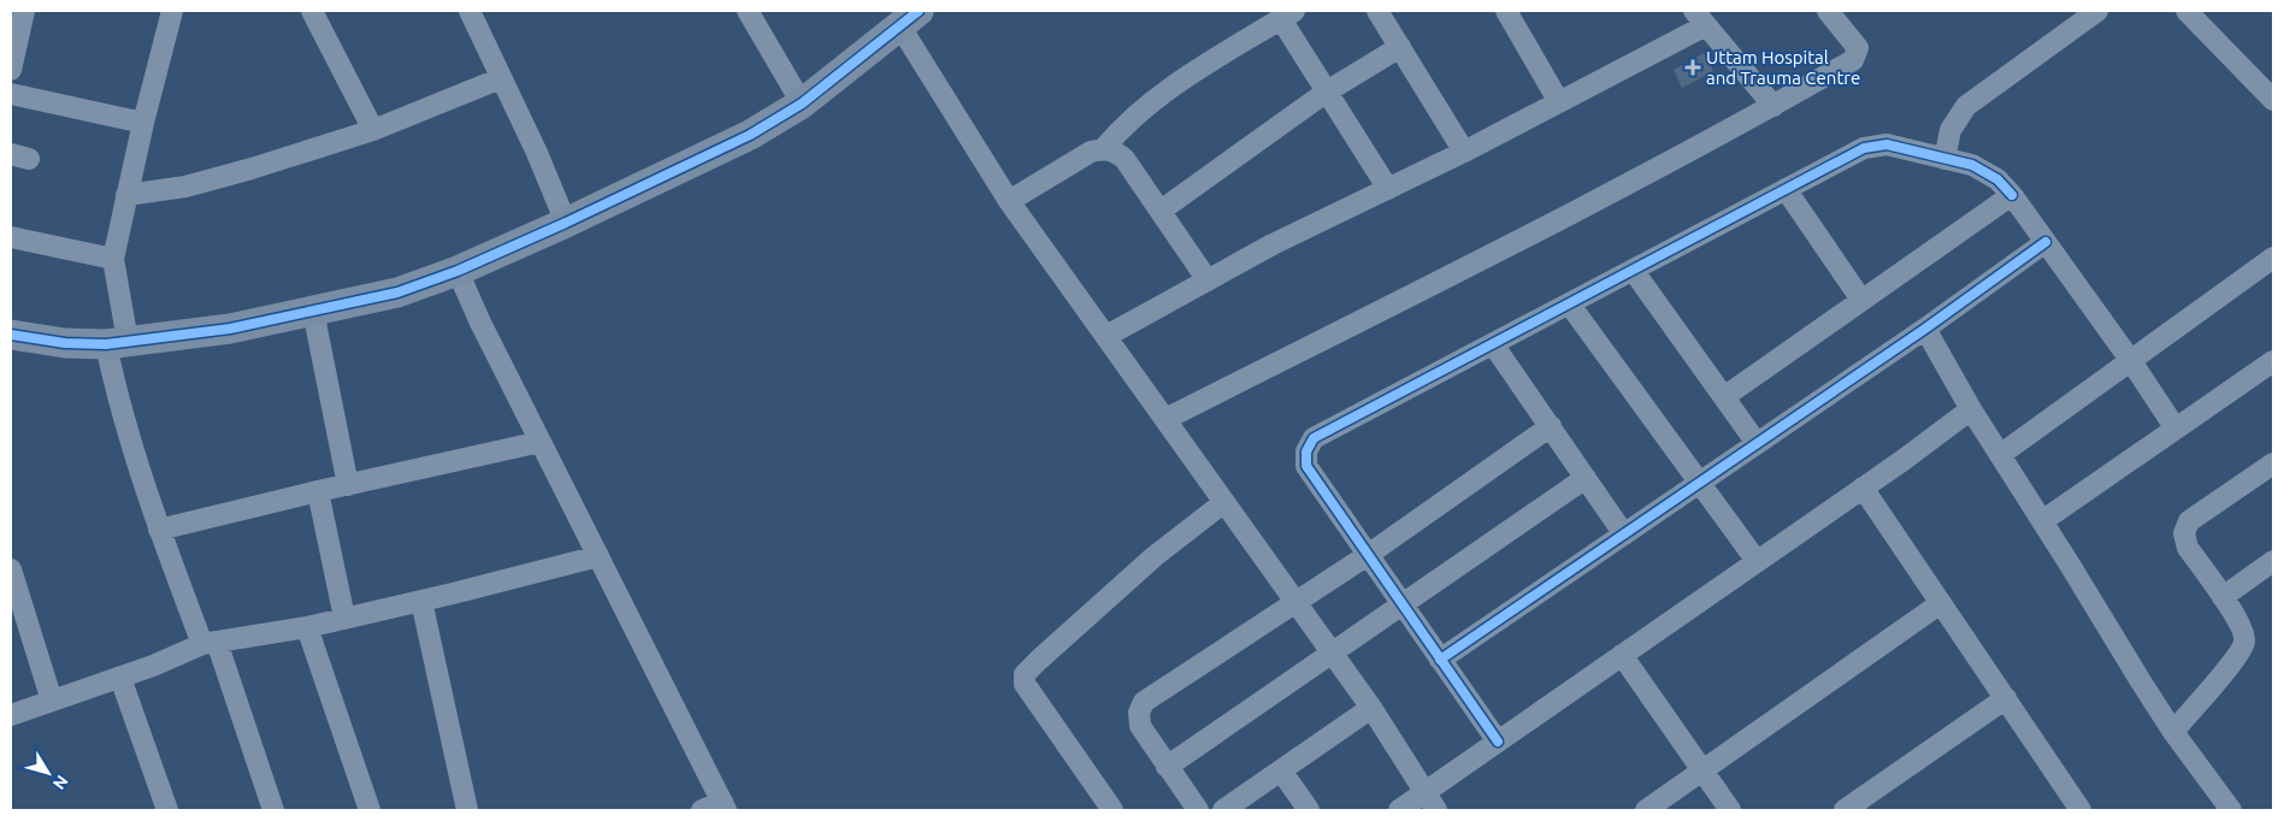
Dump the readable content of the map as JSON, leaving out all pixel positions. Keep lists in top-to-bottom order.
{
  "places": {
    "health": ["Uttam Hospital and Trauma Centre"]
  },
  "north": "bottom right"
}
